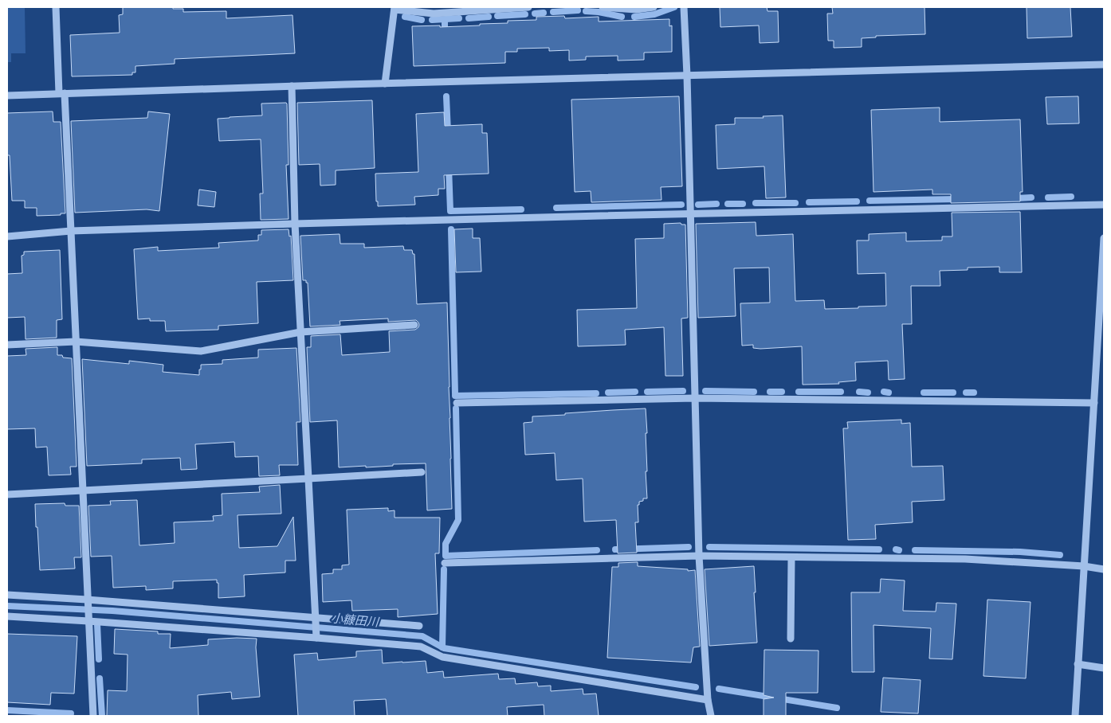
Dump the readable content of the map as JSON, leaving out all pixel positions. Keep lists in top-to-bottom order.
{
  "water": ["小糠田川"]
}
